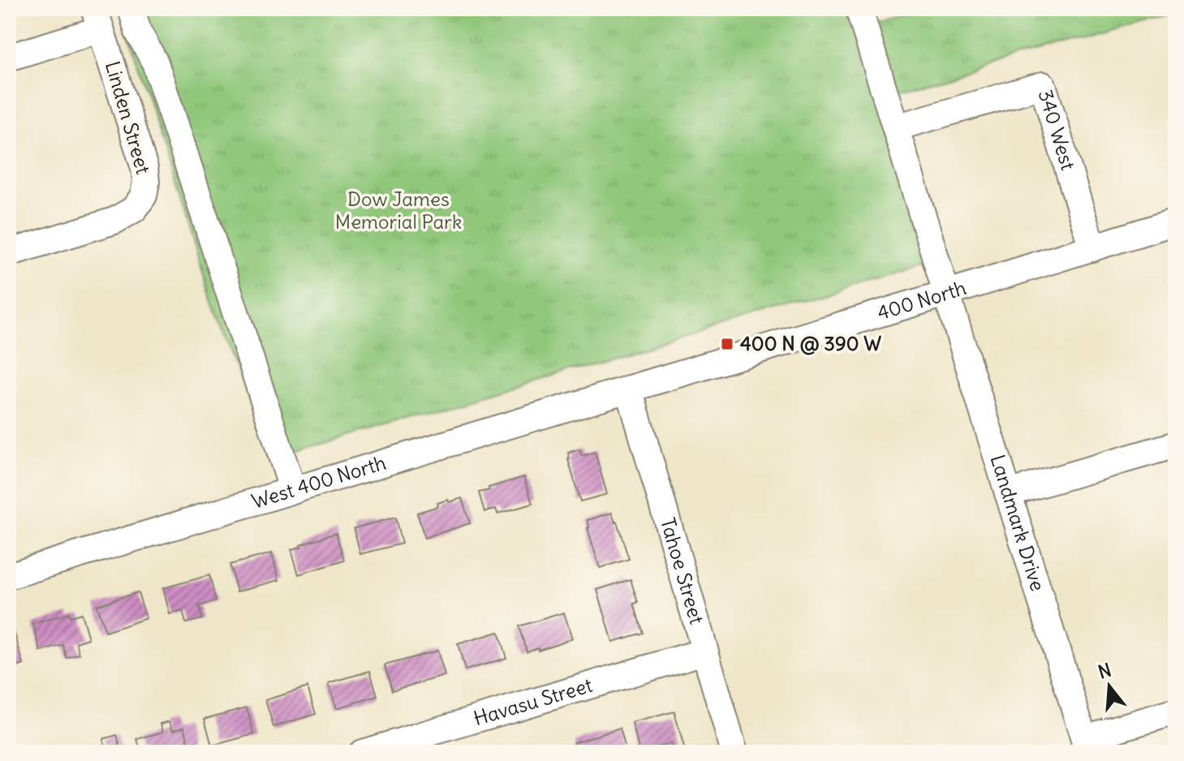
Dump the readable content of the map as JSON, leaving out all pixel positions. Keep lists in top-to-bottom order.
{
  "streets": {
    "street": [
      "Linden Street",
      "340 West",
      "400 North",
      "West 400 North",
      "Landmark Drive",
      "Tahoe Street",
      "Havasu Street"
    ]
  },
  "crossings": [
    ["340 West", "400 North"],
    ["340 West", "Landmark Drive"],
    ["400 North", "West 400 North"],
    ["400 North", "Landmark Drive"],
    ["400 North", "Tahoe Street"],
    ["West 400 North", "Tahoe Street"],
    ["Tahoe Street", "Havasu Street"]
  ],
  "parks": ["Dow James Memorial Park"],
  "places": {
    "transit": ["400 N @ 390 W"]
  },
  "north": "top"
}
